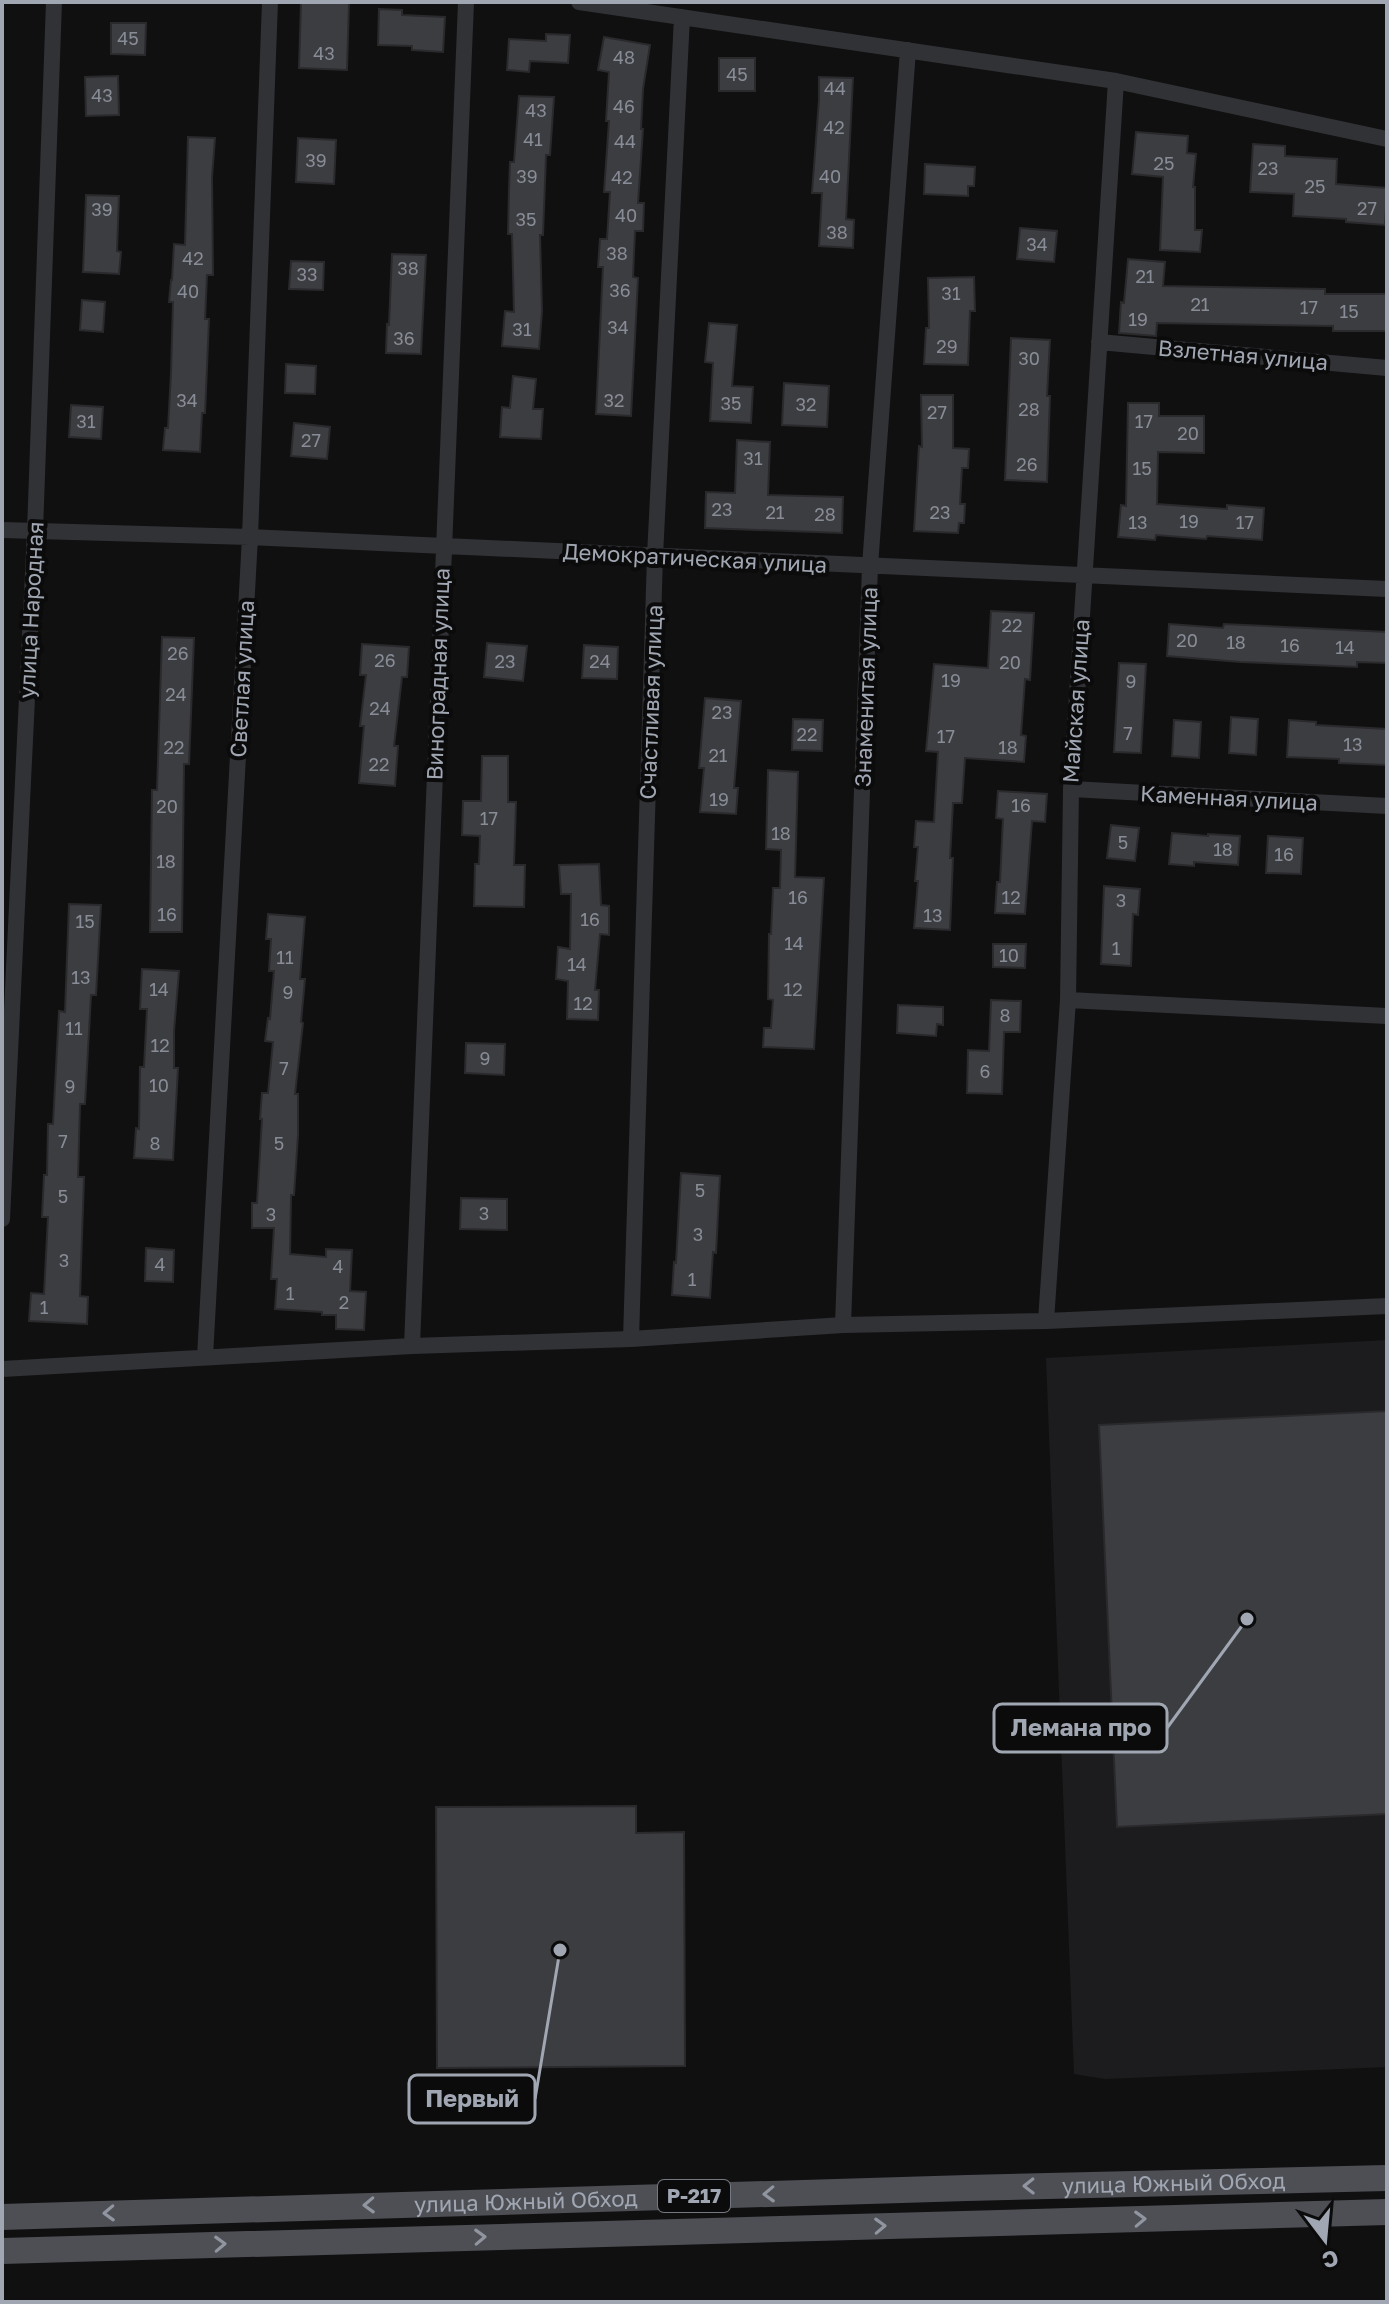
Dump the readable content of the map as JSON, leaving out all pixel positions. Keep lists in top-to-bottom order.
{
  "streets": {
    "main road": ["улица Южный Обход", "Р-217"],
    "street": [
      "Взлетная улица",
      "Демократическая улица",
      "улица Народная",
      "Виноградная улица",
      "Светлая улица",
      "Знаменитая улица",
      "Майская улица",
      "Счастливая улица",
      "Каменная улица"
    ]
  },
  "crossings": [
    ["Взлетная улица", "Майская улица"],
    ["Демократическая улица", "улица Народная"],
    ["Демократическая улица", "Виноградная улица"],
    ["Демократическая улица", "Светлая улица"],
    ["Демократическая улица", "Знаменитая улица"],
    ["Демократическая улица", "Майская улица"],
    ["Демократическая улица", "Счастливая улица"],
    ["Майская улица", "Каменная улица"]
  ],
  "places": ["Лемана про", "Первый"],
  "house_numbers": [
    "45",
    "43",
    "48",
    "45",
    "44",
    "43",
    "46",
    "43",
    "42",
    "41",
    "44",
    "39",
    "25",
    "23",
    "39",
    "40",
    "42",
    "25",
    "27",
    "39",
    "40",
    "35",
    "38",
    "34",
    "38",
    "42",
    "38",
    "33",
    "21",
    "36",
    "40",
    "31",
    "21",
    "17",
    "15",
    "19",
    "34",
    "31",
    "36",
    "29",
    "30",
    "34",
    "32",
    "35",
    "32",
    "28",
    "27",
    "31",
    "17",
    "20",
    "27",
    "31",
    "26",
    "15",
    "23",
    "21",
    "23",
    "28",
    "19",
    "13",
    "17",
    "22",
    "20",
    "18",
    "16",
    "14",
    "26",
    "26",
    "23",
    "24",
    "20",
    "19",
    "9",
    "24",
    "24",
    "23",
    "7",
    "22",
    "17",
    "13",
    "22",
    "18",
    "21",
    "22",
    "19",
    "16",
    "20",
    "17",
    "18",
    "5",
    "18",
    "16",
    "18",
    "16",
    "12",
    "3",
    "16",
    "13",
    "16",
    "15",
    "14",
    "1",
    "10",
    "11",
    "14",
    "13",
    "14",
    "12",
    "9",
    "12",
    "8",
    "11",
    "12",
    "9",
    "7",
    "6",
    "10",
    "9",
    "7",
    "8",
    "5",
    "5",
    "5",
    "3",
    "3",
    "3",
    "3",
    "4",
    "4",
    "1",
    "1",
    "2",
    "1"
  ],
  "north": "bottom"
}
